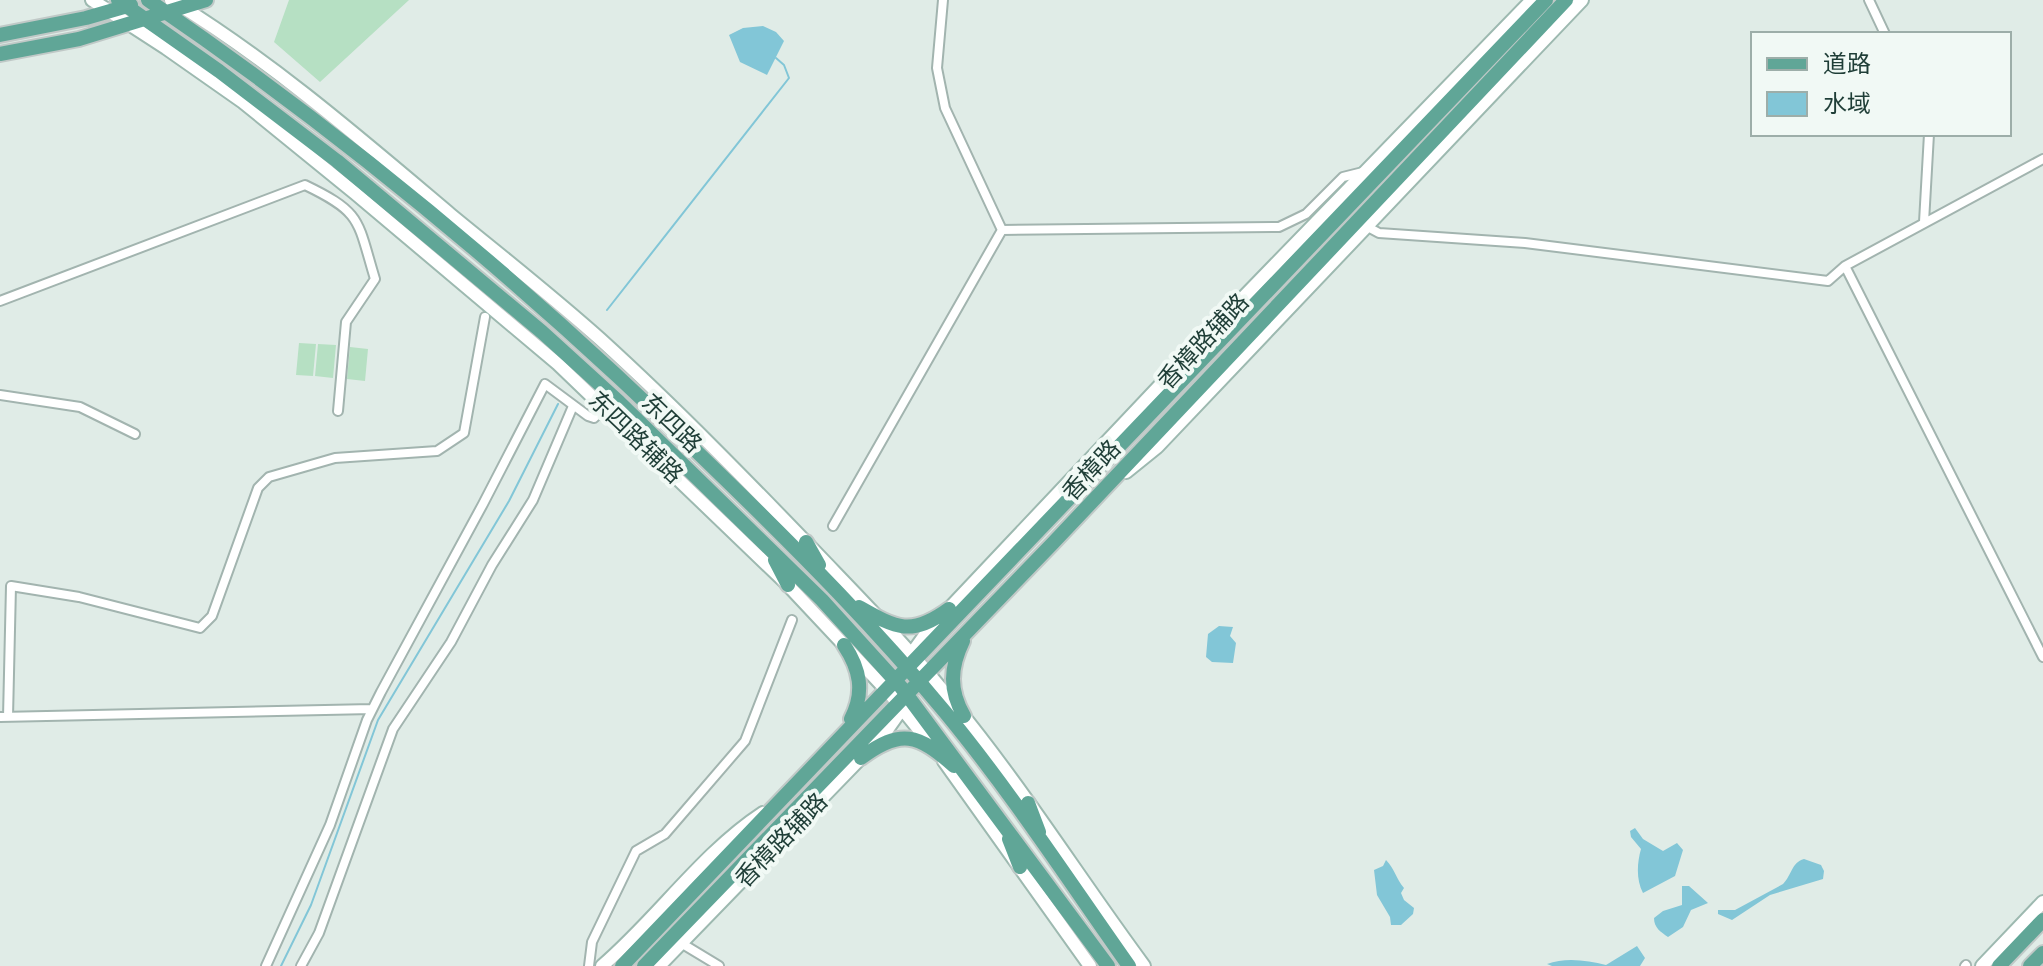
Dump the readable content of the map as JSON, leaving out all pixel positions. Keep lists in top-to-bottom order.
{
  "streets": {
    "main road": [
      "香樟路辅路",
      "东四路",
      "东四路辅路",
      "香樟路"
    ]
  },
  "crossings": [
    ["香樟路辅路", "东四路"],
    ["香樟路辅路", "东四路辅路"],
    ["香樟路辅路", "香樟路"],
    ["东四路", "东四路辅路"],
    ["东四路", "香樟路"],
    ["东四路辅路", "香樟路"]
  ],
  "legend": ["道路", "水域"]
}
